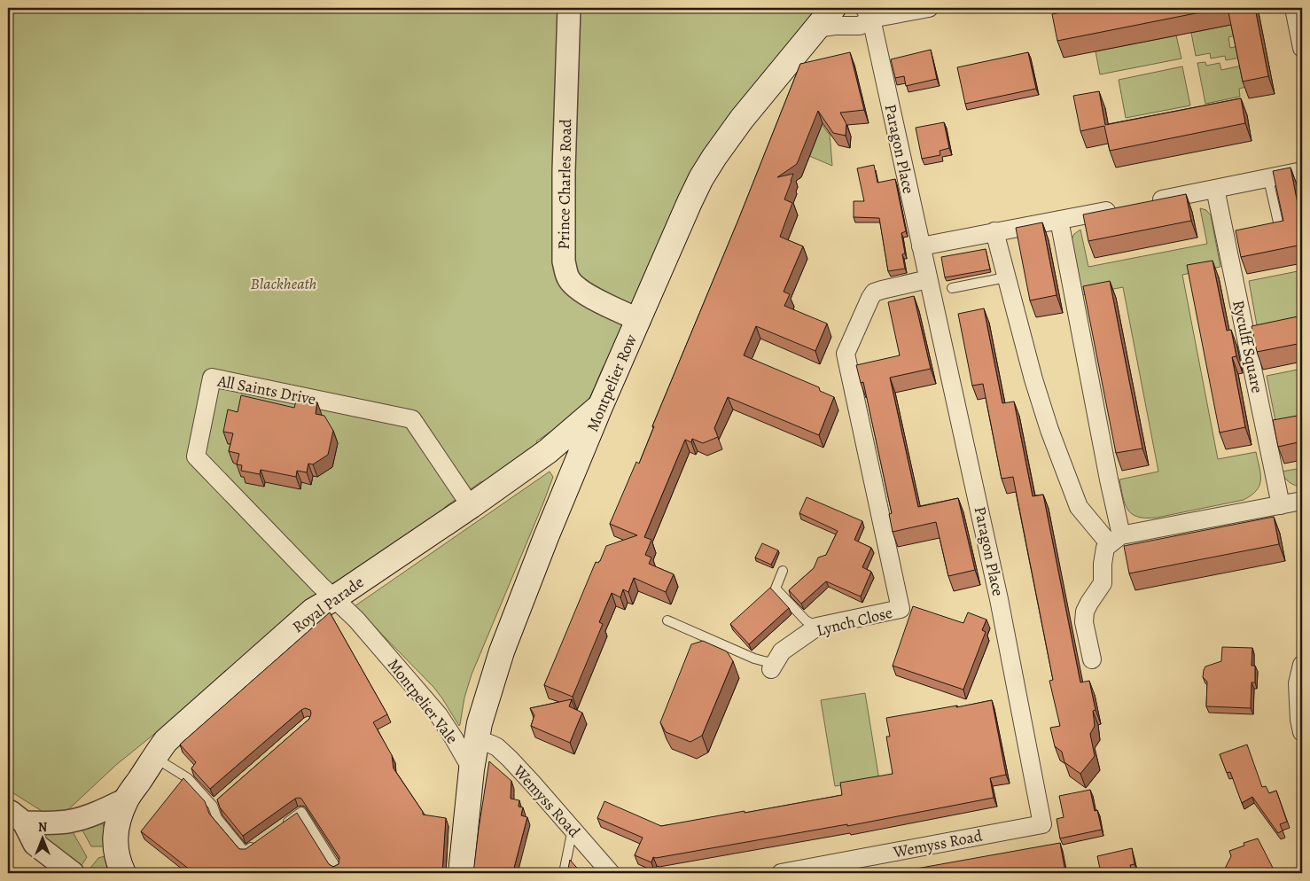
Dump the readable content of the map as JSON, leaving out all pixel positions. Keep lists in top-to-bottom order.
{
  "streets": {
    "main road": ["Montpelier Row", "Royal Parade"],
    "street": [
      "Paragon Place",
      "Prince Charles Road",
      "Ryculff Square",
      "All Saints Drive",
      "Lynch Close",
      "Montpelier Vale",
      "Wemyss Road"
    ]
  },
  "crossings": [
    ["Paragon Place", "Lynch Close"],
    ["Paragon Place", "Wemyss Road"],
    ["Prince Charles Road", "Montpelier Row"],
    ["Montpelier Row", "Royal Parade"],
    ["Montpelier Row", "Montpelier Vale"],
    ["Montpelier Row", "Wemyss Road"],
    ["All Saints Drive", "Royal Parade"],
    ["All Saints Drive", "Montpelier Vale"],
    ["Royal Parade", "Montpelier Vale"]
  ],
  "parks": ["Blackheath"],
  "north": "top"
}
